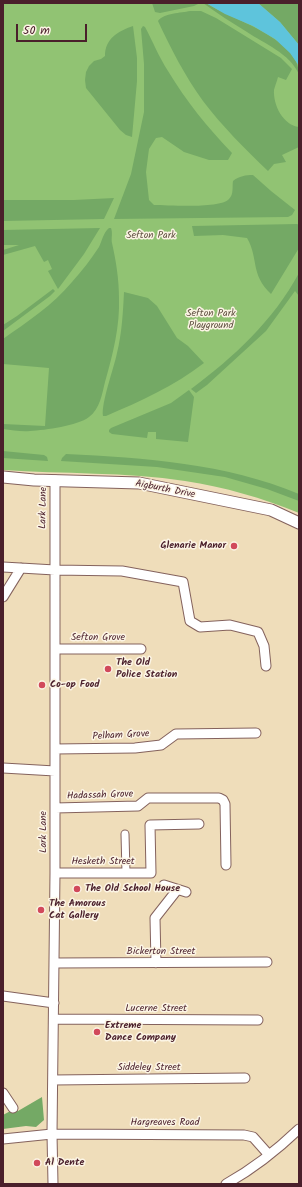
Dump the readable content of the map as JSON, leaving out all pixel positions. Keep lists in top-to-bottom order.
{
  "streets": {
    "street": [
      "Aigburth Drive",
      "Lark Lane",
      "Sefton Grove",
      "Pelham Grove",
      "Hadassah Grove",
      "Hesketh Street",
      "Bickerton Street",
      "Lucerne Street",
      "Siddeley Street",
      "Hargreaves Road"
    ]
  },
  "crossings": [
    ["Aigburth Drive", "Lark Lane"],
    ["Lark Lane", "Sefton Grove"],
    ["Lark Lane", "Pelham Grove"],
    ["Lark Lane", "Hadassah Grove"],
    ["Lark Lane", "Hesketh Street"],
    ["Lark Lane", "Bickerton Street"],
    ["Lark Lane", "Lucerne Street"],
    ["Lark Lane", "Siddeley Street"],
    ["Lark Lane", "Hargreaves Road"]
  ],
  "parks": ["Sefton Park", "Sefton Park Playground"],
  "places": [
    "Glenarie Manor",
    "The Old Police Station",
    "Co-op Food",
    "The Old School House",
    "The Amorous Cat Gallery",
    "Extreme Dance Company",
    "Al Dente"
  ],
  "scale_bar": "50 m"
}
